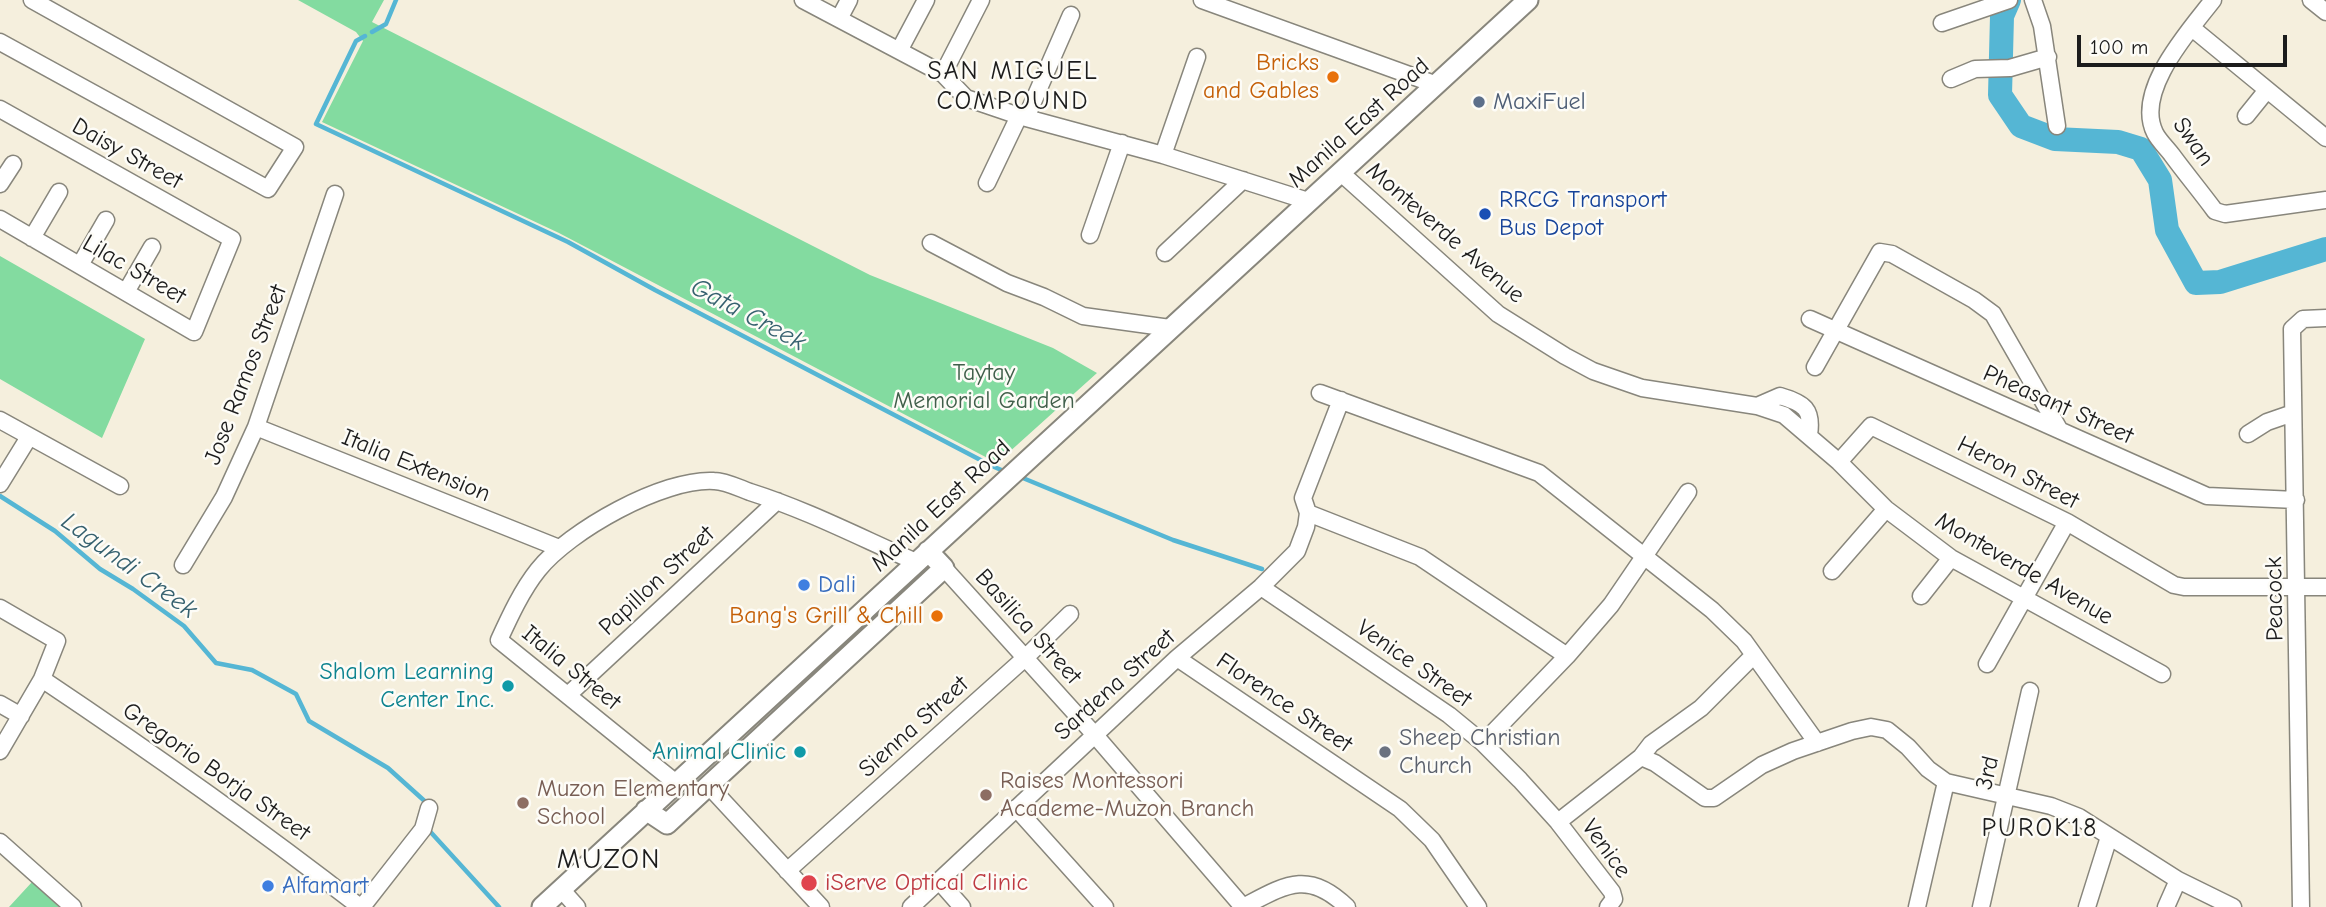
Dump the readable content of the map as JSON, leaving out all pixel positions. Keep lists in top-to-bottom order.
{
  "streets": {
    "main road": ["Manila East Road"],
    "street": [
      "Swan",
      "Daisy Street",
      "Monteverde Avenue",
      "Lilac Street",
      "Jose Ramos Street",
      "Pheasant Street",
      "Italia Extension",
      "Heron Street",
      "Papillon Street",
      "Peacock",
      "Basilica Street",
      "Venice Street",
      "Italia Street",
      "Sardena Street",
      "Florence Street",
      "Sienna Street",
      "Gregorio Borja Street",
      "3rd",
      "Venice"
    ]
  },
  "crossings": [
    ["Manila East Road", "Monteverde Avenue"],
    ["Manila East Road", "Italia Street"],
    ["Daisy Street", "Lilac Street"],
    ["Monteverde Avenue", "Heron Street"],
    ["Jose Ramos Street", "Italia Extension"],
    ["Pheasant Street", "Peacock"],
    ["Italia Extension", "Italia Street"],
    ["Heron Street", "Peacock"],
    ["Papillon Street", "Italia Street"],
    ["Basilica Street", "Sardena Street"],
    ["Basilica Street", "Sienna Street"],
    ["Venice Street", "Sardena Street"],
    ["Venice Street", "Venice"],
    ["Sardena Street", "Florence Street"]
  ],
  "districts": ["SAN MIGUEL COMPOUND", "PUROK18", "MUZON"],
  "water": ["Gata Creek", "Lagundi Creek"],
  "parks": ["Taytay Memorial Garden"],
  "places": [
    "Bricks and Gables",
    "MaxiFuel",
    "RRCG Transport Bus Depot",
    "Dali",
    "Bang's Grill & Chill",
    "Shalom Learning Center Inc.",
    "Animal Clinic",
    "Sheep Christian Church",
    "Raises Montessori Academe-Muzon Branch",
    "Muzon Elementary School",
    "iServe Optical Clinic",
    "Alfamart"
  ],
  "scale_bar": "100 m"
}
